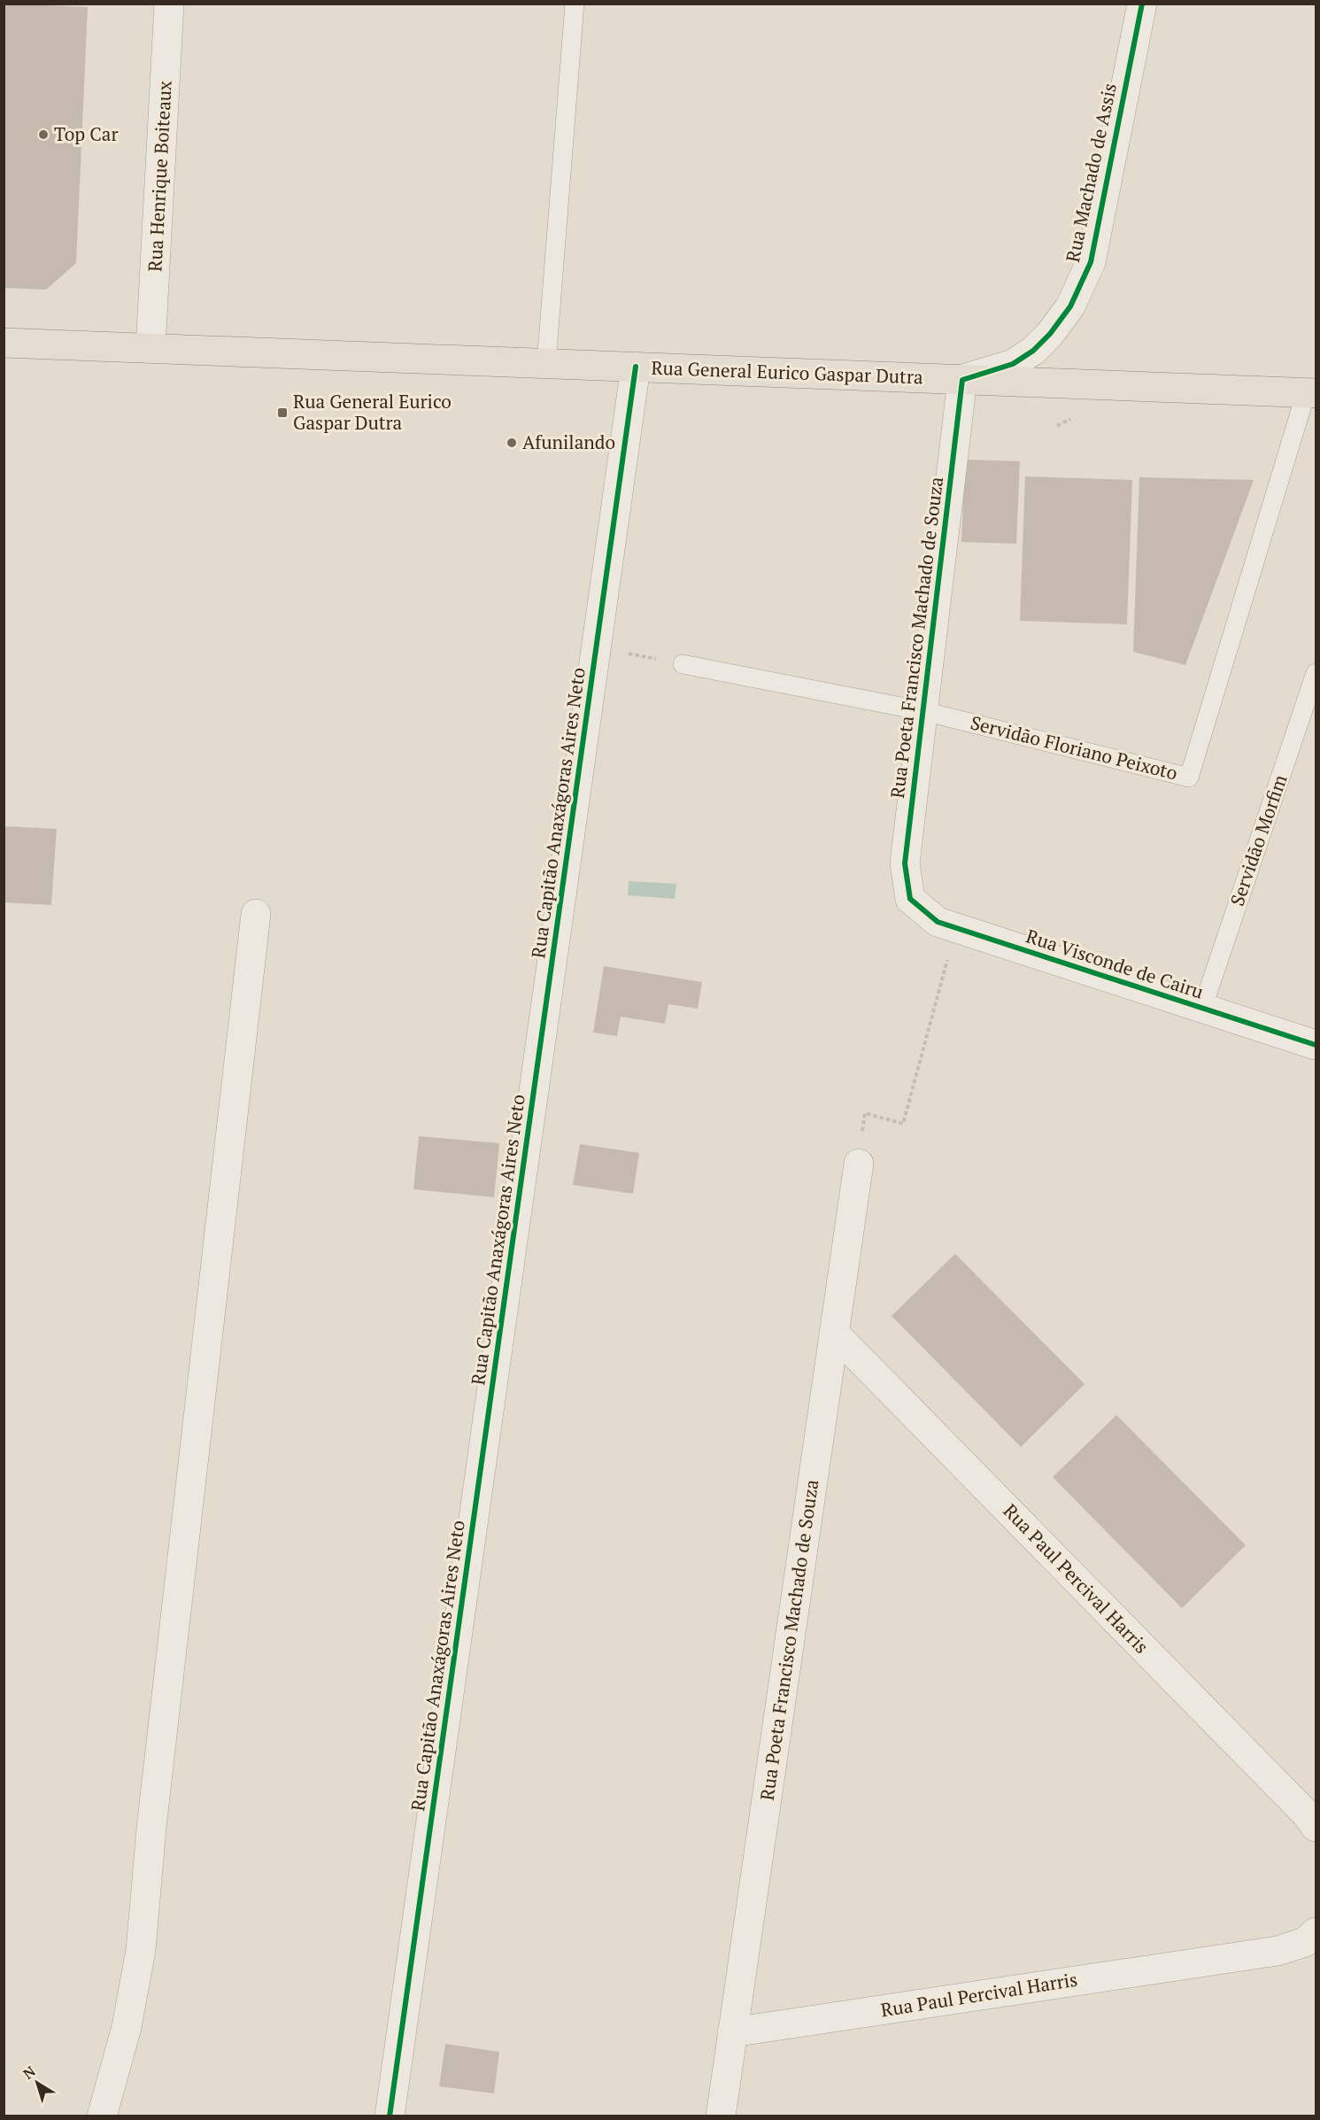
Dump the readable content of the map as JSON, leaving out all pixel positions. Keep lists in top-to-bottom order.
{
  "streets": {
    "main road": ["Rua General Eurico Gaspar Dutra"],
    "street": [
      "Rua Machado de Assis",
      "Rua Henrique Boiteaux",
      "Rua Poeta Francisco Machado de Souza",
      "Rua Capitão Anaxágoras Aires Neto",
      "Rua Visconde de Cairu",
      "Rua Paul Percival Harris"
    ],
    "lane": ["Servidão Floriano Peixoto", "Servidão Morfim"]
  },
  "crossings": [
    ["Rua Machado de Assis", "Rua General Eurico Gaspar Dutra"],
    ["Rua Machado de Assis", "Rua Poeta Francisco Machado de Souza"],
    ["Rua Henrique Boiteaux", "Rua General Eurico Gaspar Dutra"],
    ["Rua General Eurico Gaspar Dutra", "Rua Poeta Francisco Machado de Souza"],
    ["Rua General Eurico Gaspar Dutra", "Servidão Floriano Peixoto"],
    ["Rua General Eurico Gaspar Dutra", "Rua Capitão Anaxágoras Aires Neto"],
    ["Rua Poeta Francisco Machado de Souza", "Servidão Floriano Peixoto"],
    ["Rua Poeta Francisco Machado de Souza", "Rua Visconde de Cairu"],
    ["Rua Poeta Francisco Machado de Souza", "Rua Paul Percival Harris"],
    ["Servidão Morfim", "Rua Visconde de Cairu"]
  ],
  "places": {
    "other": ["Top Car", "Afunilando"],
    "transit": ["Rua General Eurico Gaspar Dutra"]
  },
  "north": "top left"
}
